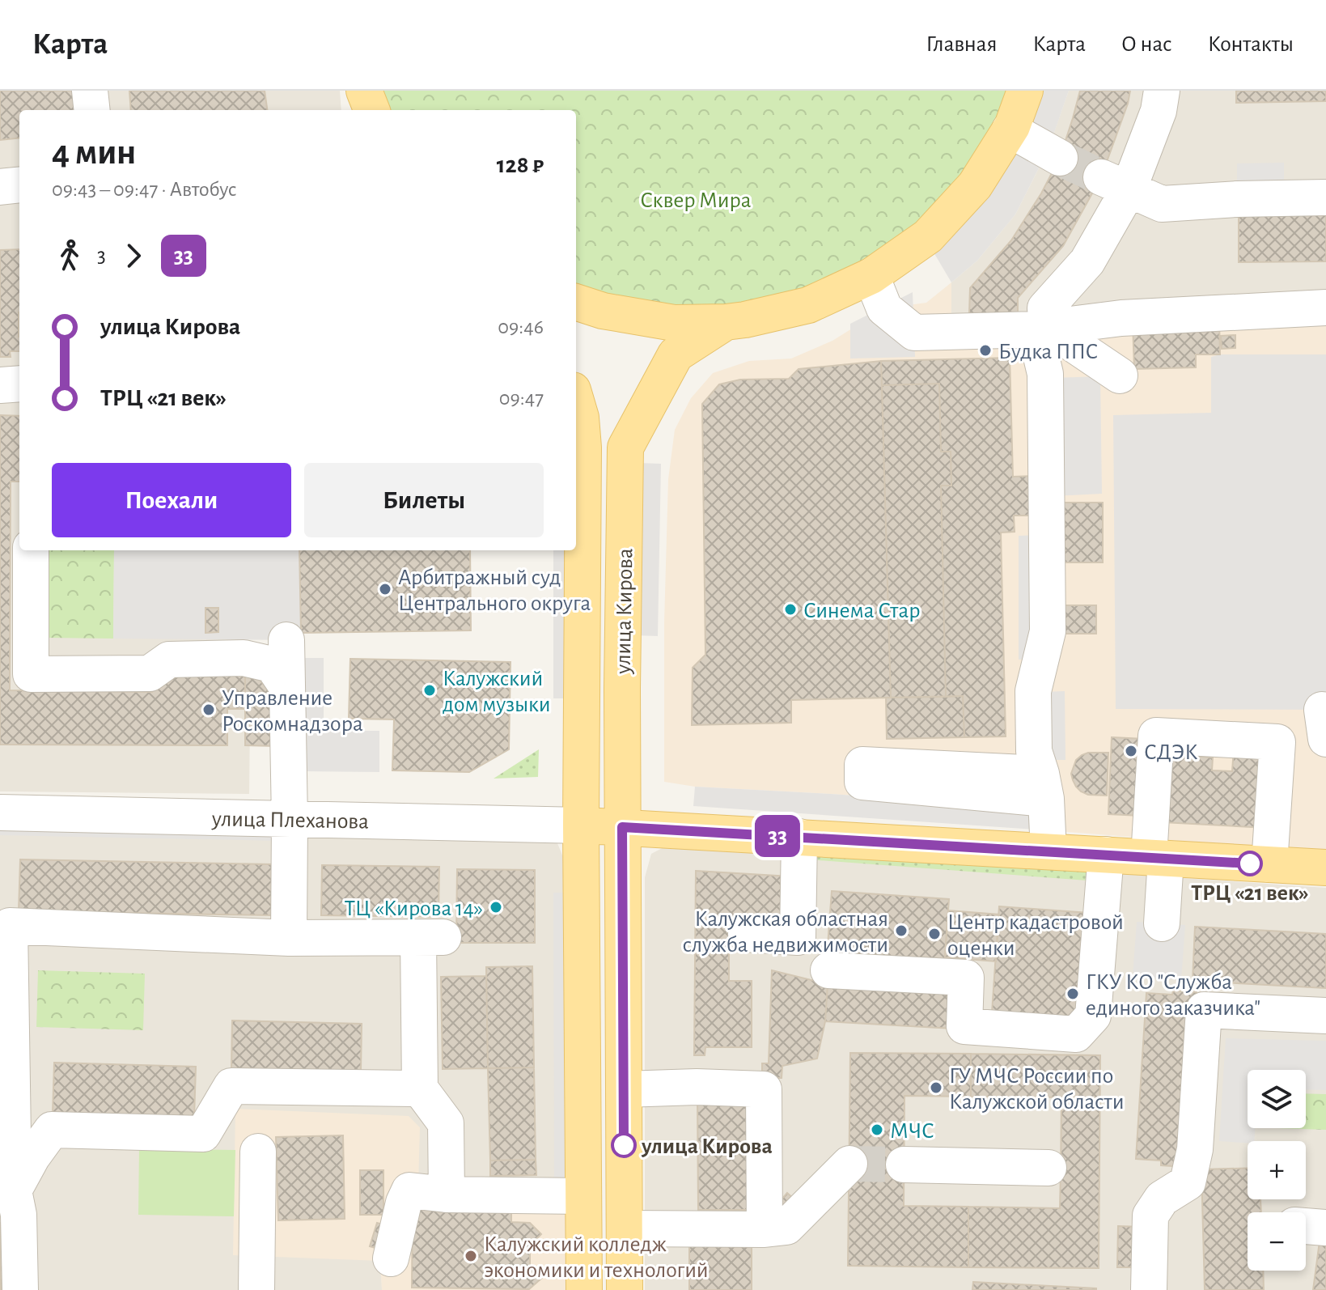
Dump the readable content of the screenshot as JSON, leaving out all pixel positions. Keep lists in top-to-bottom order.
{
  "streets": {
    "main road": ["улица Кирова"],
    "street": ["улица Плеханова"]
  },
  "crossings": [
    ["улица Кирова", "улица Плеханова"]
  ],
  "parks": ["Сквер Мира"],
  "places": [
    "Будка ППС",
    "Арбитражный суд Центрального округа",
    "Синема Стар",
    "Калужский дом музыки",
    "Управление Роскомнадзора",
    "СДЭК",
    "ТРЦ «21 век»",
    "ТЦ «Кирова 14»",
    "Калужская областная служба недвижимости",
    "Центр кадастровой оценки",
    "ГКУ КО \"Служба единого заказчика\"",
    "ГУ МЧС России по Калужской области",
    "МЧС",
    "улица Кирова",
    "Калужский колледж экономики и технологий"
  ],
  "lines": ["bus line 33"],
  "page": {
    "header": "Карта",
    "nav": [
      "Главная",
      "Карта",
      "О нас",
      "Контакты"
    ],
    "on_map": "33",
    "heading": ["4 мин", "09:43 – 09:47 · Автобус", "128 ₽"],
    "legs": ["3", "33"],
    "list": [
      {
        "name": "улица Кирова",
        "value": "09:46"
      },
      {
        "name": "ТРЦ «21 век»",
        "value": "09:47"
      }
    ],
    "buttons": ["Поехали", "Билеты"],
    "map_buttons": ["+", "−"]
  }
}
